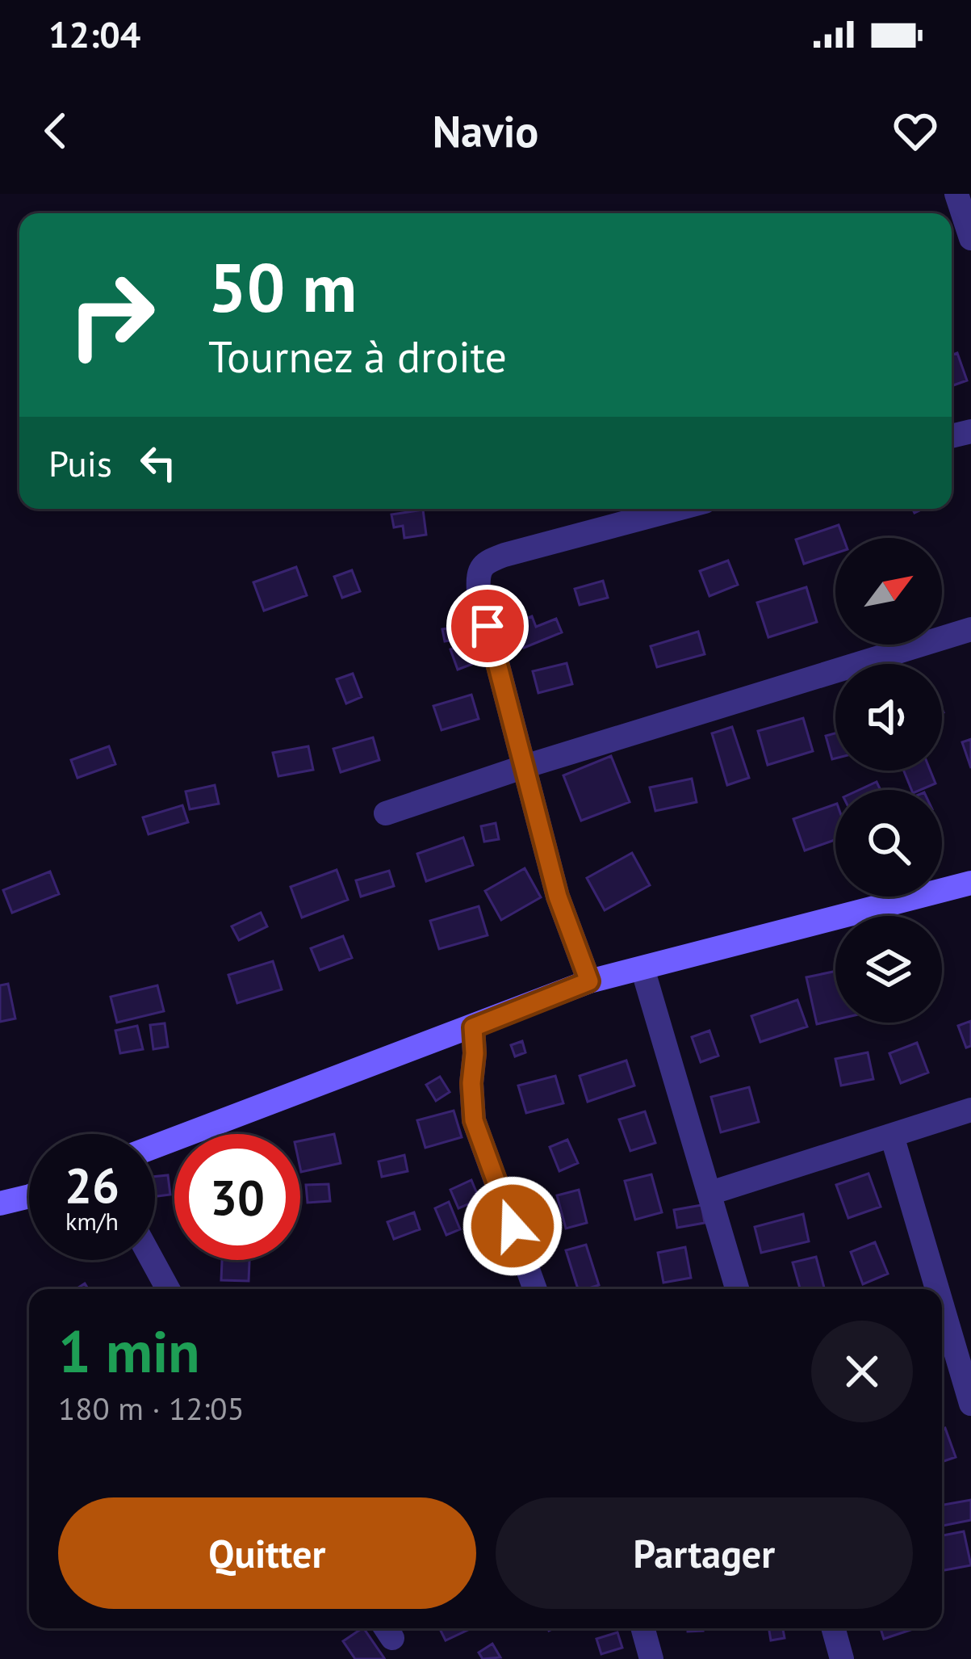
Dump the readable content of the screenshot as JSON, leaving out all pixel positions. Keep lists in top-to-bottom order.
{
  "north": "top right",
  "page": {
    "status": "12:04",
    "header": "Navio",
    "turn": ["50 m", "Tournez à droite"],
    "then": "Puis",
    "speed": "26 km/h",
    "limit": "30",
    "heading": ["1 min", "180 m · 12:05"],
    "buttons": ["Quitter", "Partager"]
  }
}
